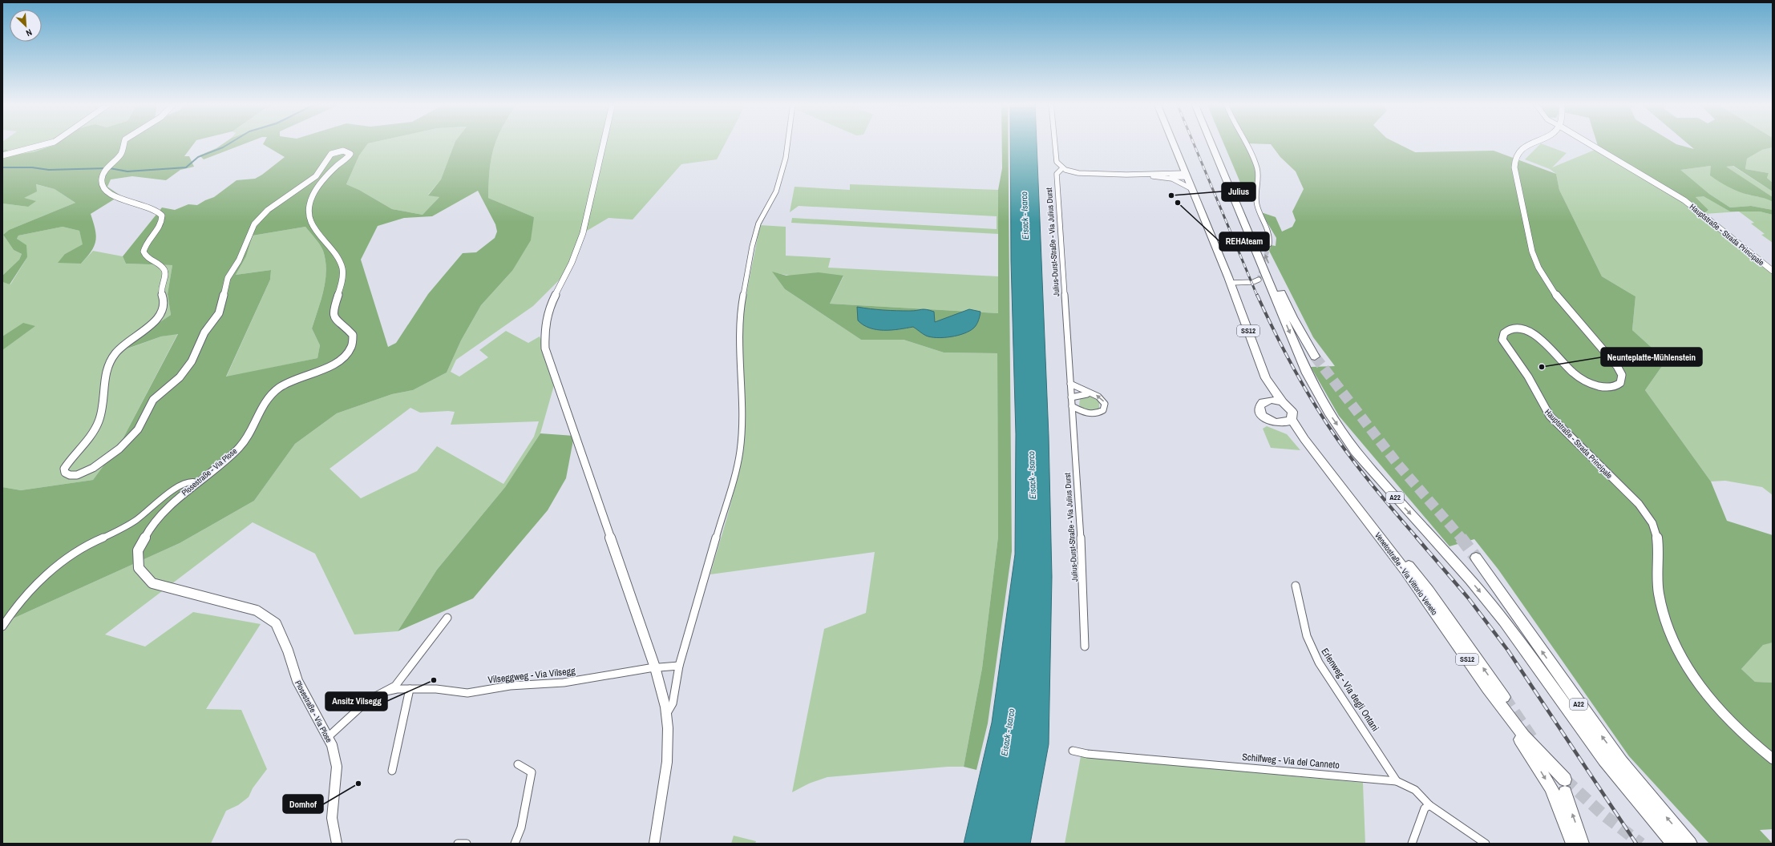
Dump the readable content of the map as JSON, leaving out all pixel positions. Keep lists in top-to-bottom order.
{
  "streets": {
    "highway": ["A22"],
    "main road": ["SS12", "Venetostraße - Via Vittorio Veneto"],
    "street": [
      "Hauptstraße - Strada Principale",
      "Julius-Durst-Straße - Via Julius Durst",
      "Plosestraße - Via Plose",
      "Vilseggweg - Via Vilsegg",
      "Erlenweg - Via degli Ontani",
      "Schilfweg - Via del Canneto"
    ]
  },
  "crossings": [
    ["SS12", "Venetostraße - Via Vittorio Veneto"],
    ["Erlenweg - Via degli Ontani", "Schilfweg - Via del Canneto"]
  ],
  "water": ["Eisack - Isarco"],
  "places": [
    "Julius",
    "REHAteam",
    "Neunteplatte-Mühlenstein",
    "Ansitz Vilsegg",
    "Domhof"
  ],
  "north": "bottom right"
}
